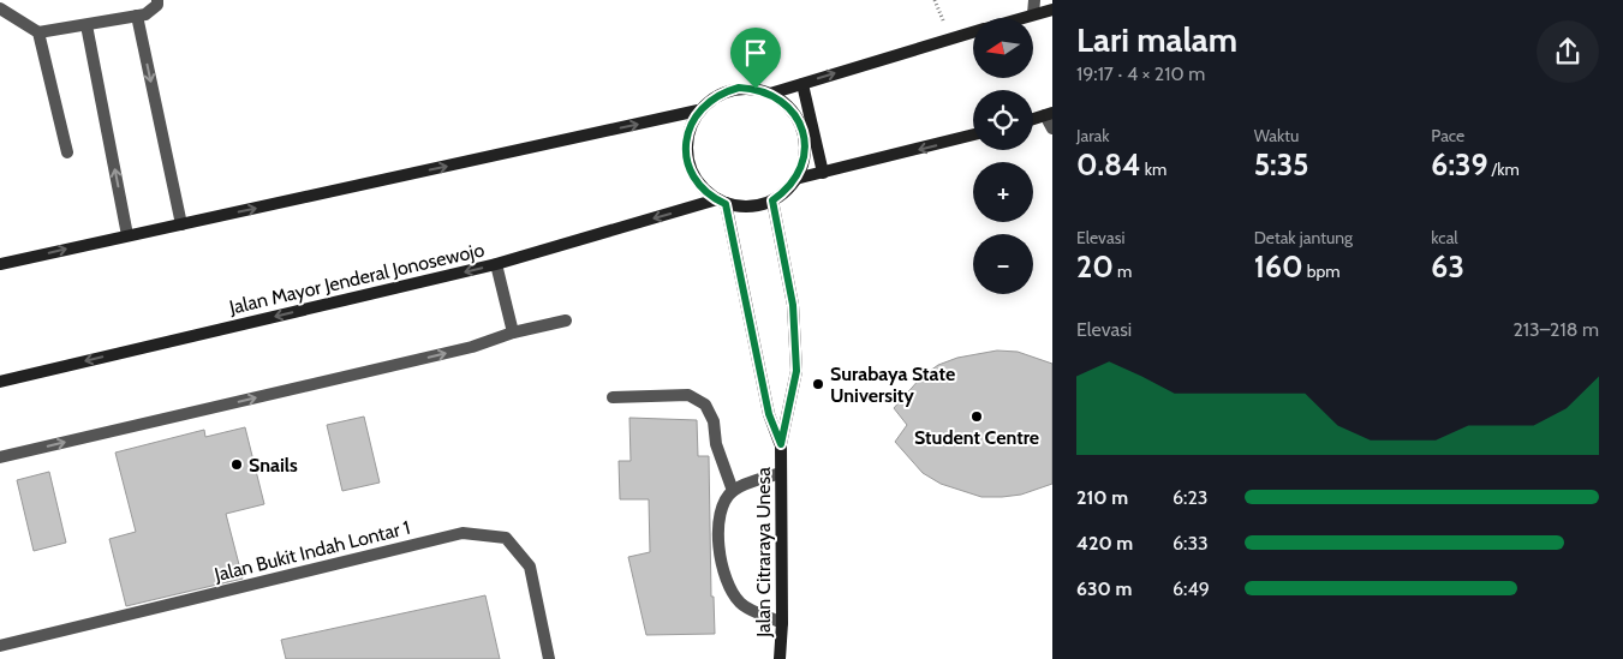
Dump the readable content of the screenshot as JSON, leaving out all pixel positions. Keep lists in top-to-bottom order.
{
  "streets": {
    "main road": ["Jalan Mayor Jenderal Jonosewojo", "Jalan Citraraya Unesa"],
    "street": ["Jalan Bukit Indah Lontar 1"]
  },
  "crossings": [
    ["Jalan Mayor Jenderal Jonosewojo", "Jalan Citraraya Unesa"]
  ],
  "places": ["Surabaya State University", "Student Centre", "Snails"],
  "north": "left",
  "page": {
    "heading": ["Lari malam", "19:17 · 4 × 210 m"],
    "map_buttons": ["+", "−"],
    "stats": [
      ["Jarak", "0.84 km"],
      ["Waktu", "5:35"],
      ["Pace", "6:39 /km"],
      ["Elevasi", "20 m"],
      ["Detak jantung", "160 bpm"],
      ["kcal", "63"]
    ],
    "chart": ["Elevasi", "213–218 m"],
    "list": [
      {
        "name": "210 m",
        "note": "6:23"
      },
      {
        "name": "420 m",
        "note": "6:33"
      },
      {
        "name": "630 m",
        "note": "6:49"
      }
    ]
  }
}
